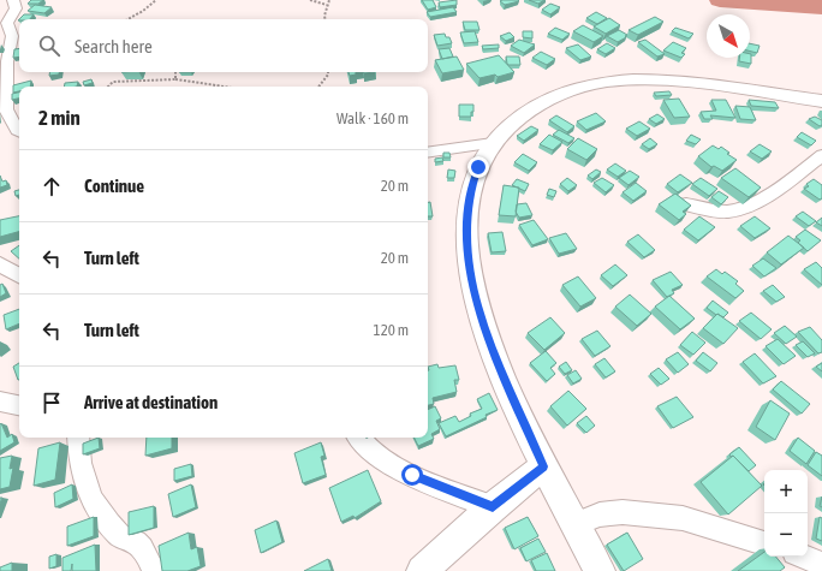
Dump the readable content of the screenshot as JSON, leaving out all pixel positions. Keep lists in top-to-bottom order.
{
  "north": "bottom right",
  "page": {
    "search": "Search here",
    "heading": ["2 min", "Walk · 160 m"],
    "list": [
      ["Continue", "20 m"],
      ["Turn left", "20 m"],
      ["Turn left", "120 m"],
      "Arrive at destination"
    ],
    "map_buttons": ["+", "−"]
  }
}
